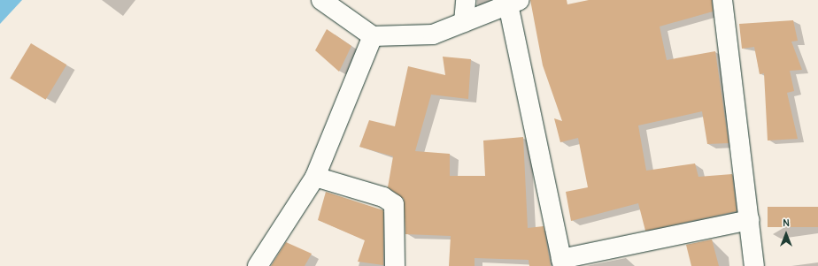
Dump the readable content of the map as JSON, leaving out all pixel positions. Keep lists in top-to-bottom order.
{
  "north": "top"
}
